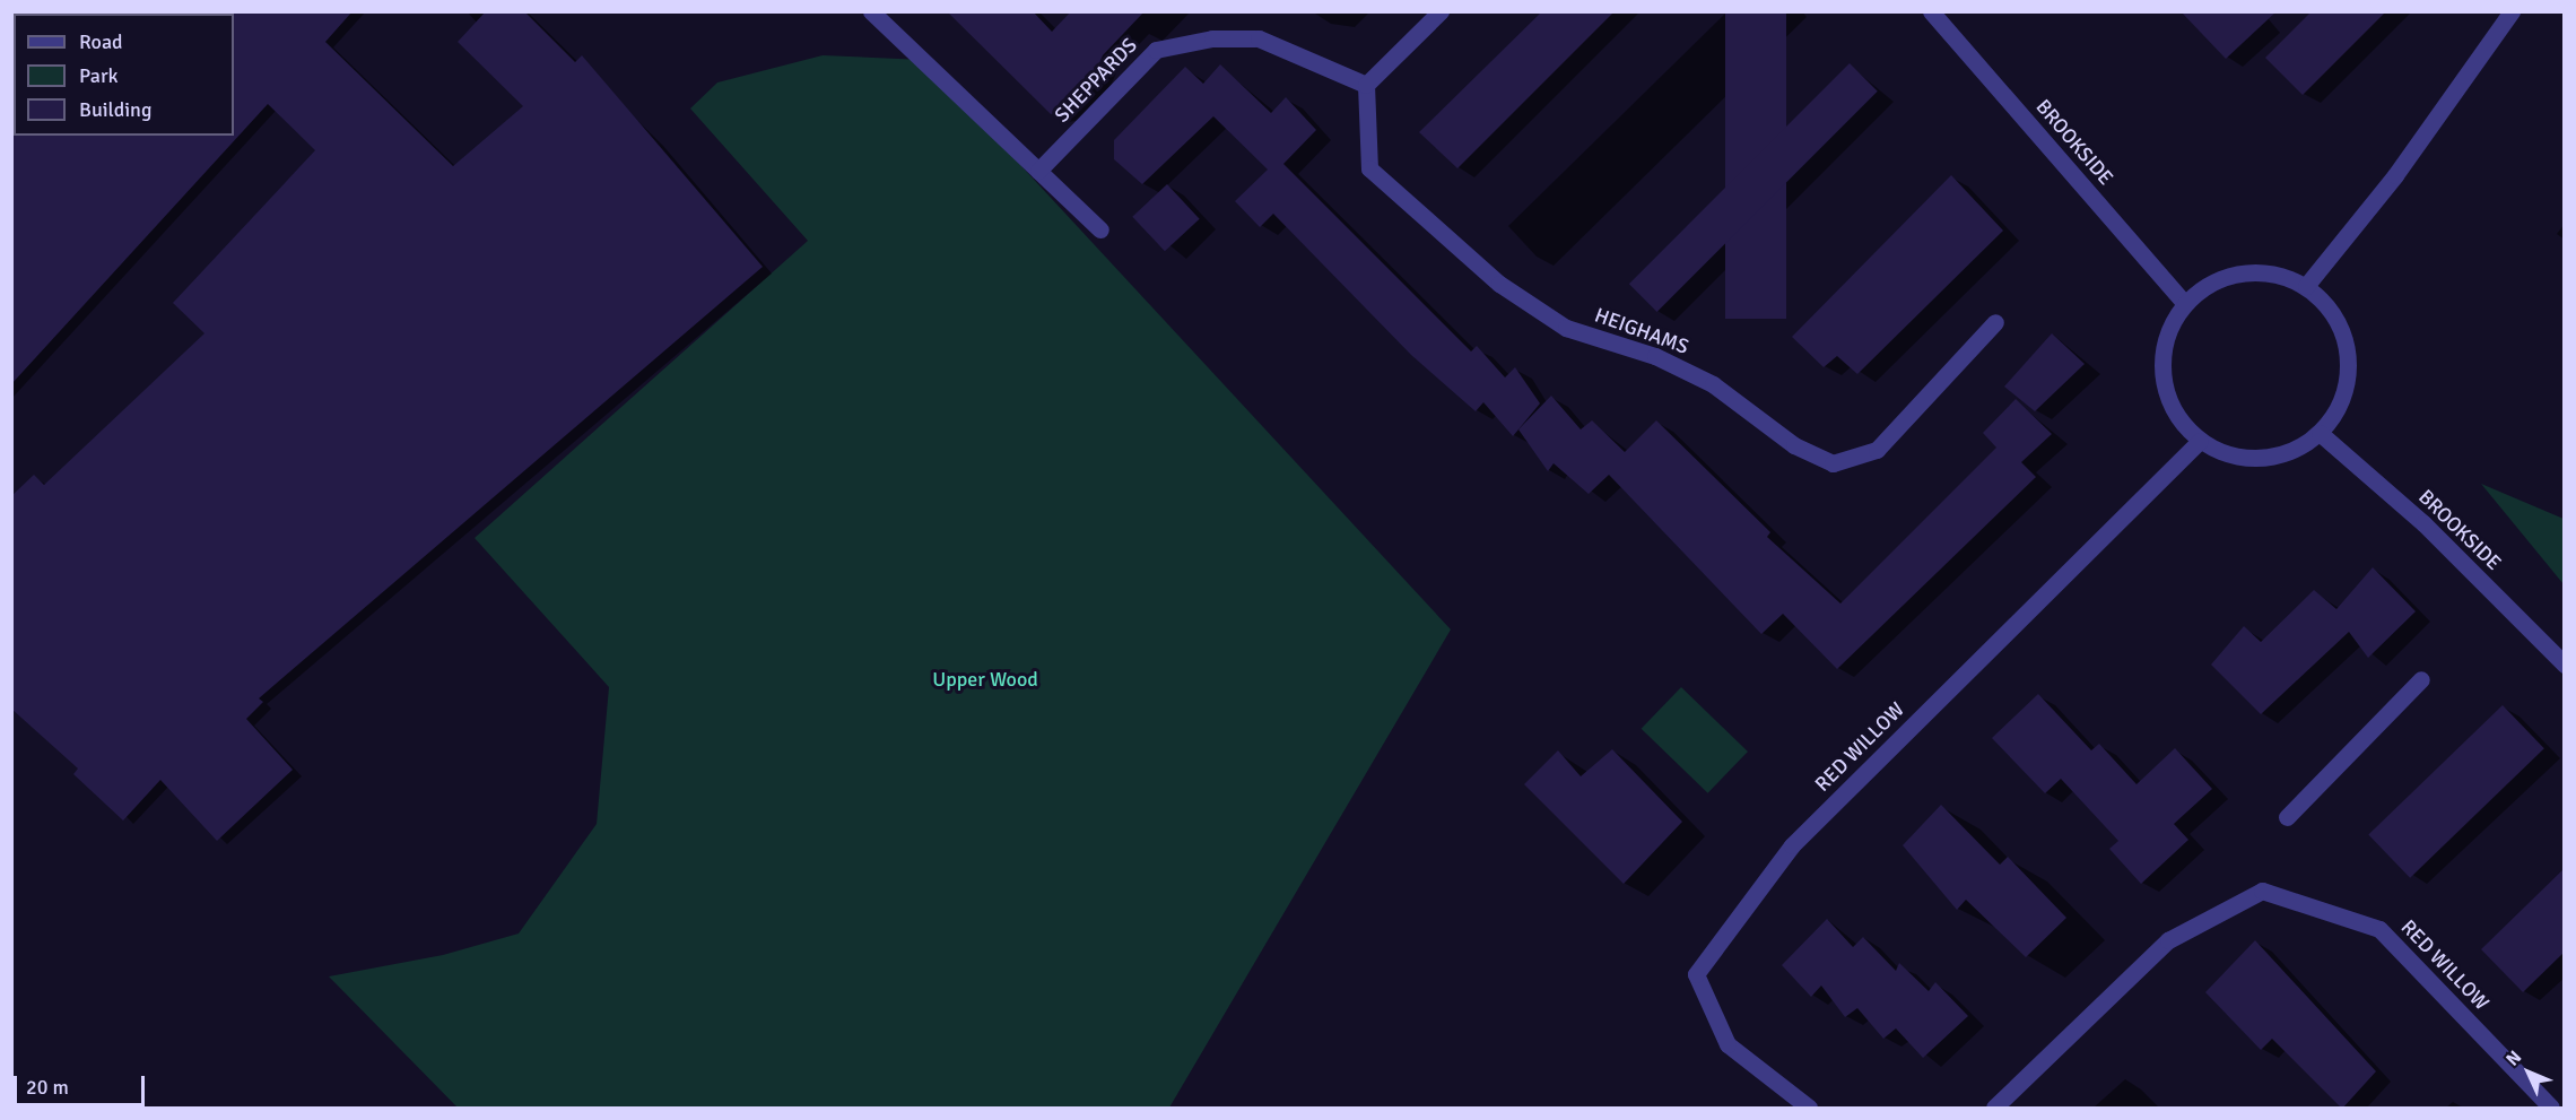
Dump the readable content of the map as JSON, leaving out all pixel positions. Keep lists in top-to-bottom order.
{
  "streets": {
    "street": [
      "SHEPPARDS",
      "BROOKSIDE",
      "HEIGHAMS",
      "RED WILLOW"
    ]
  },
  "crossings": [
    ["SHEPPARDS", "HEIGHAMS"],
    ["BROOKSIDE", "RED WILLOW"]
  ],
  "parks": ["Upper Wood"],
  "legend": ["Road", "Park", "Building"],
  "scale_bar": "20 m",
  "north": "top left"
}
